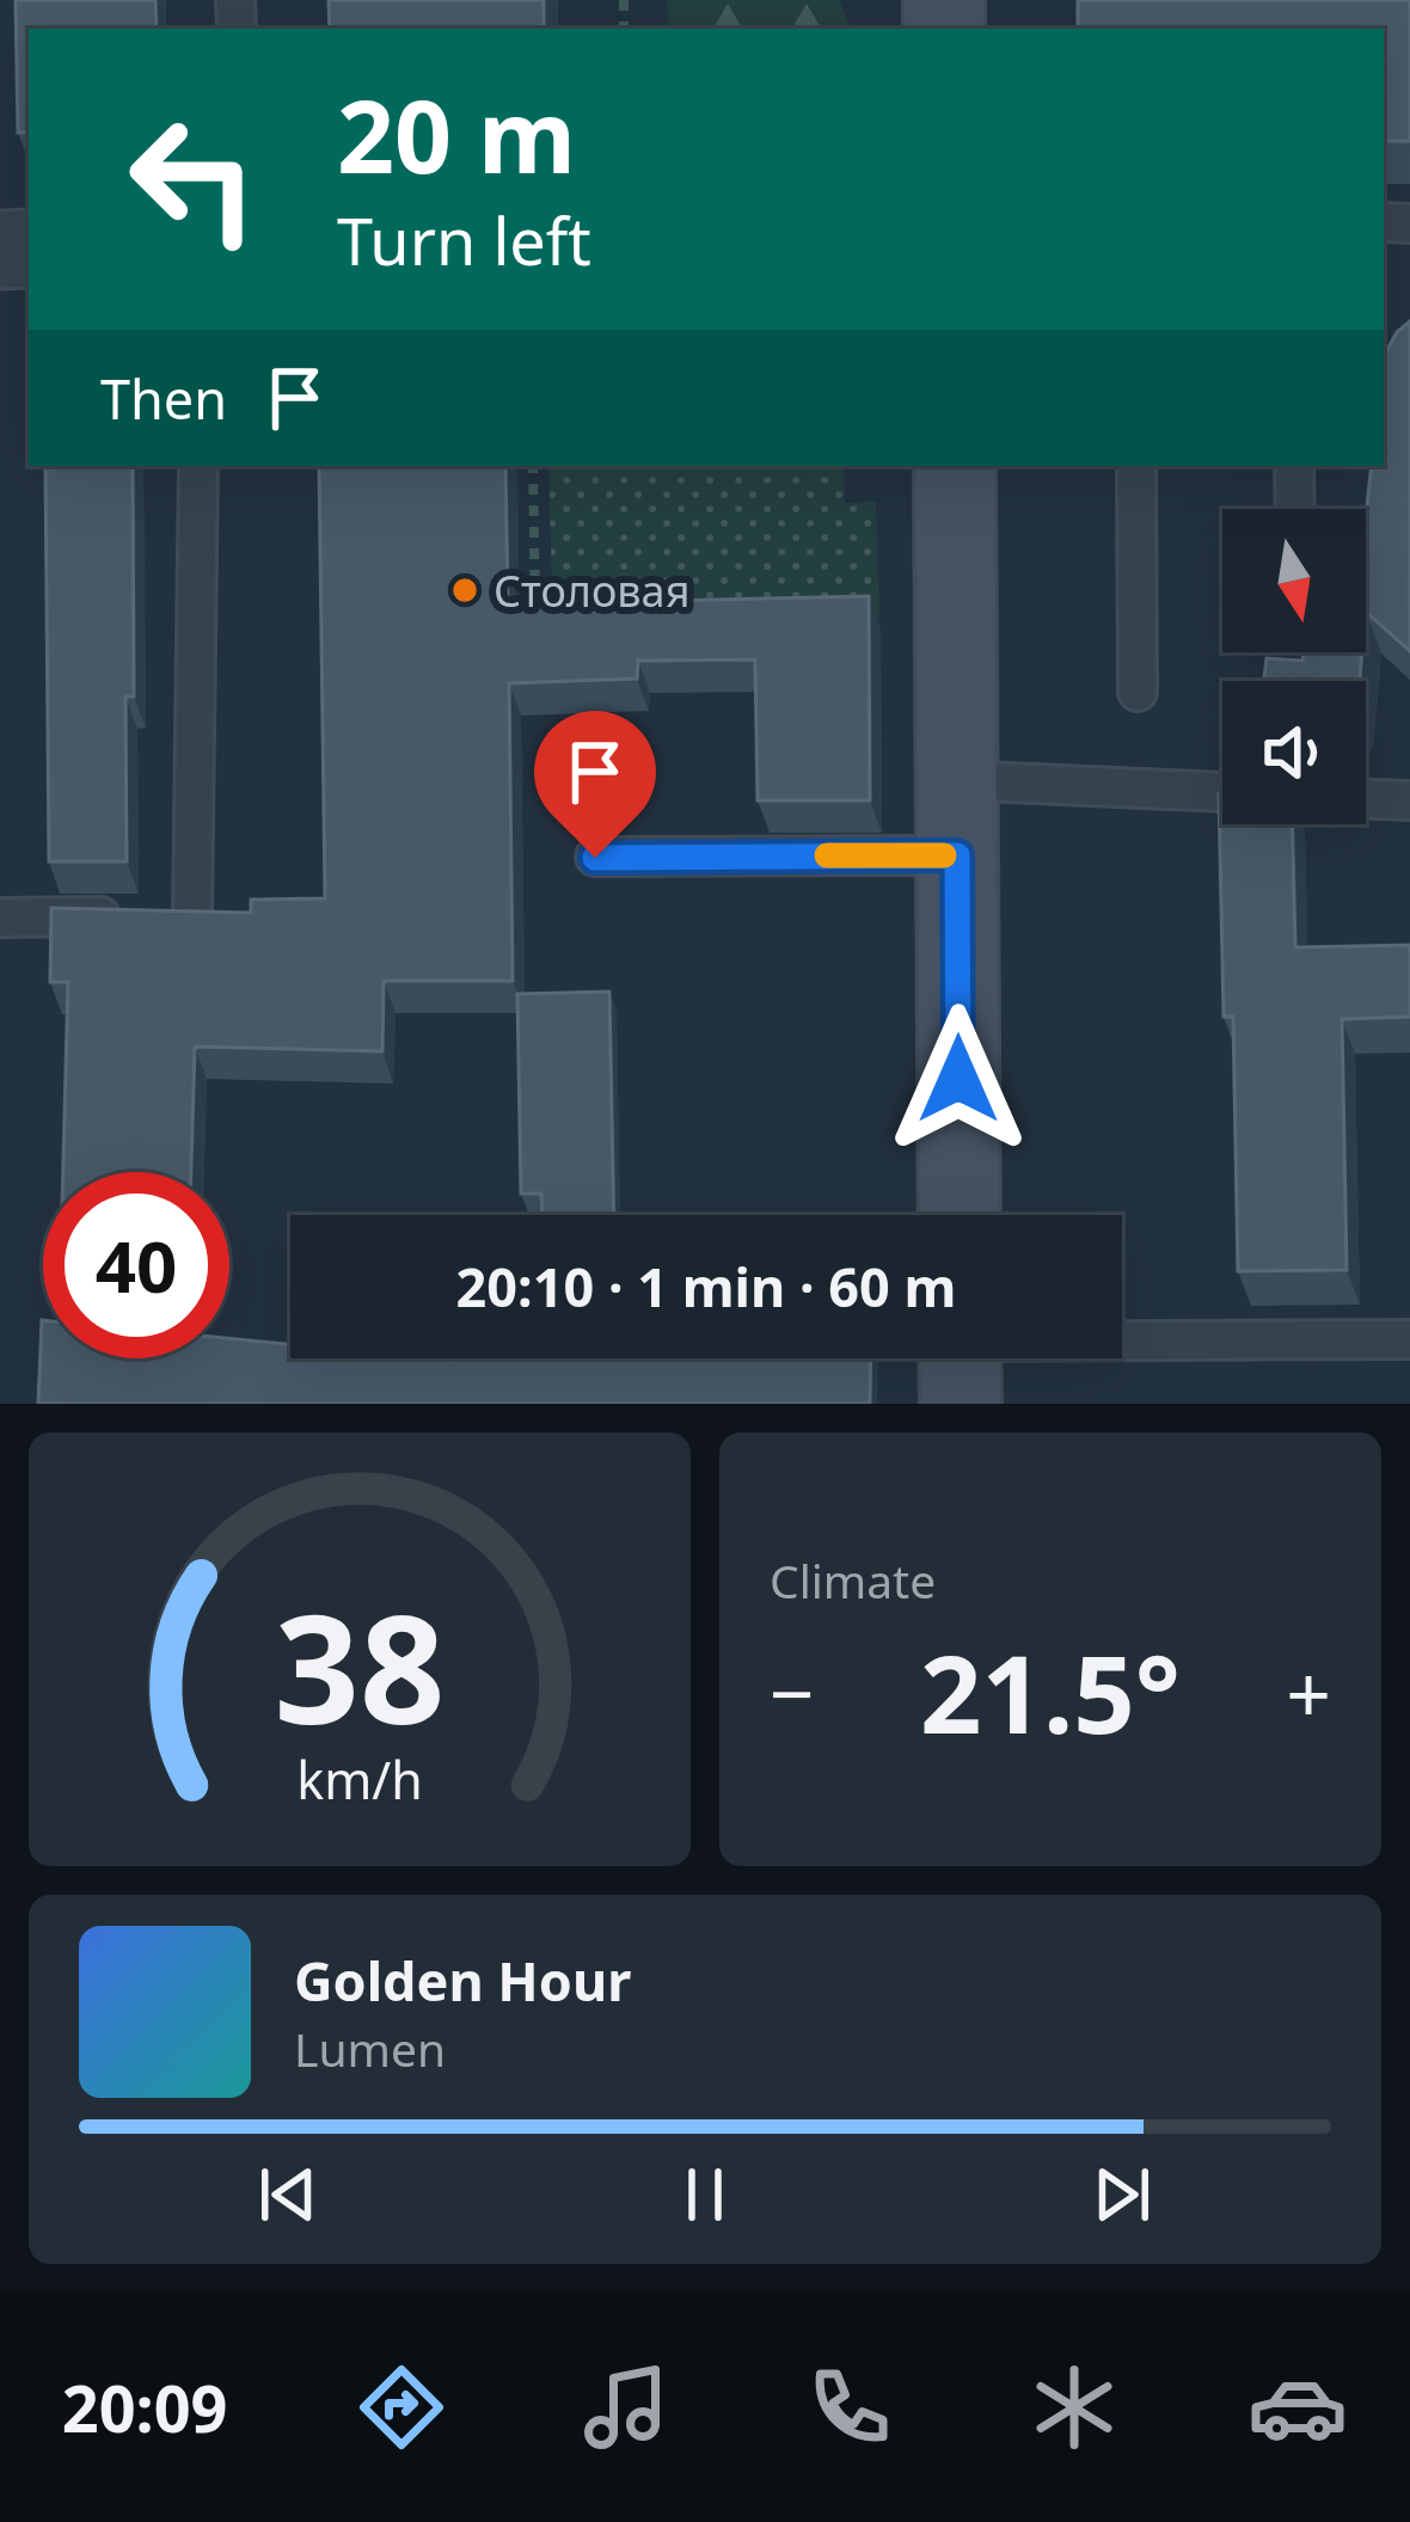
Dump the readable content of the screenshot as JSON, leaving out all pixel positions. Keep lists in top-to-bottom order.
{
  "places": ["Столовая"],
  "north": "bottom",
  "page": {
    "turn": ["20 m", "Turn left"],
    "then": "Then",
    "limit": "40",
    "trip": "20:10 · 1 min · 60 m",
    "tile": "Climate",
    "heat": ["−", "21.5°", "+"],
    "song": ["Golden Hour", "Lumen"],
    "tabs": "20:09",
    "gauge": ["38", "km/h"]
  }
}
